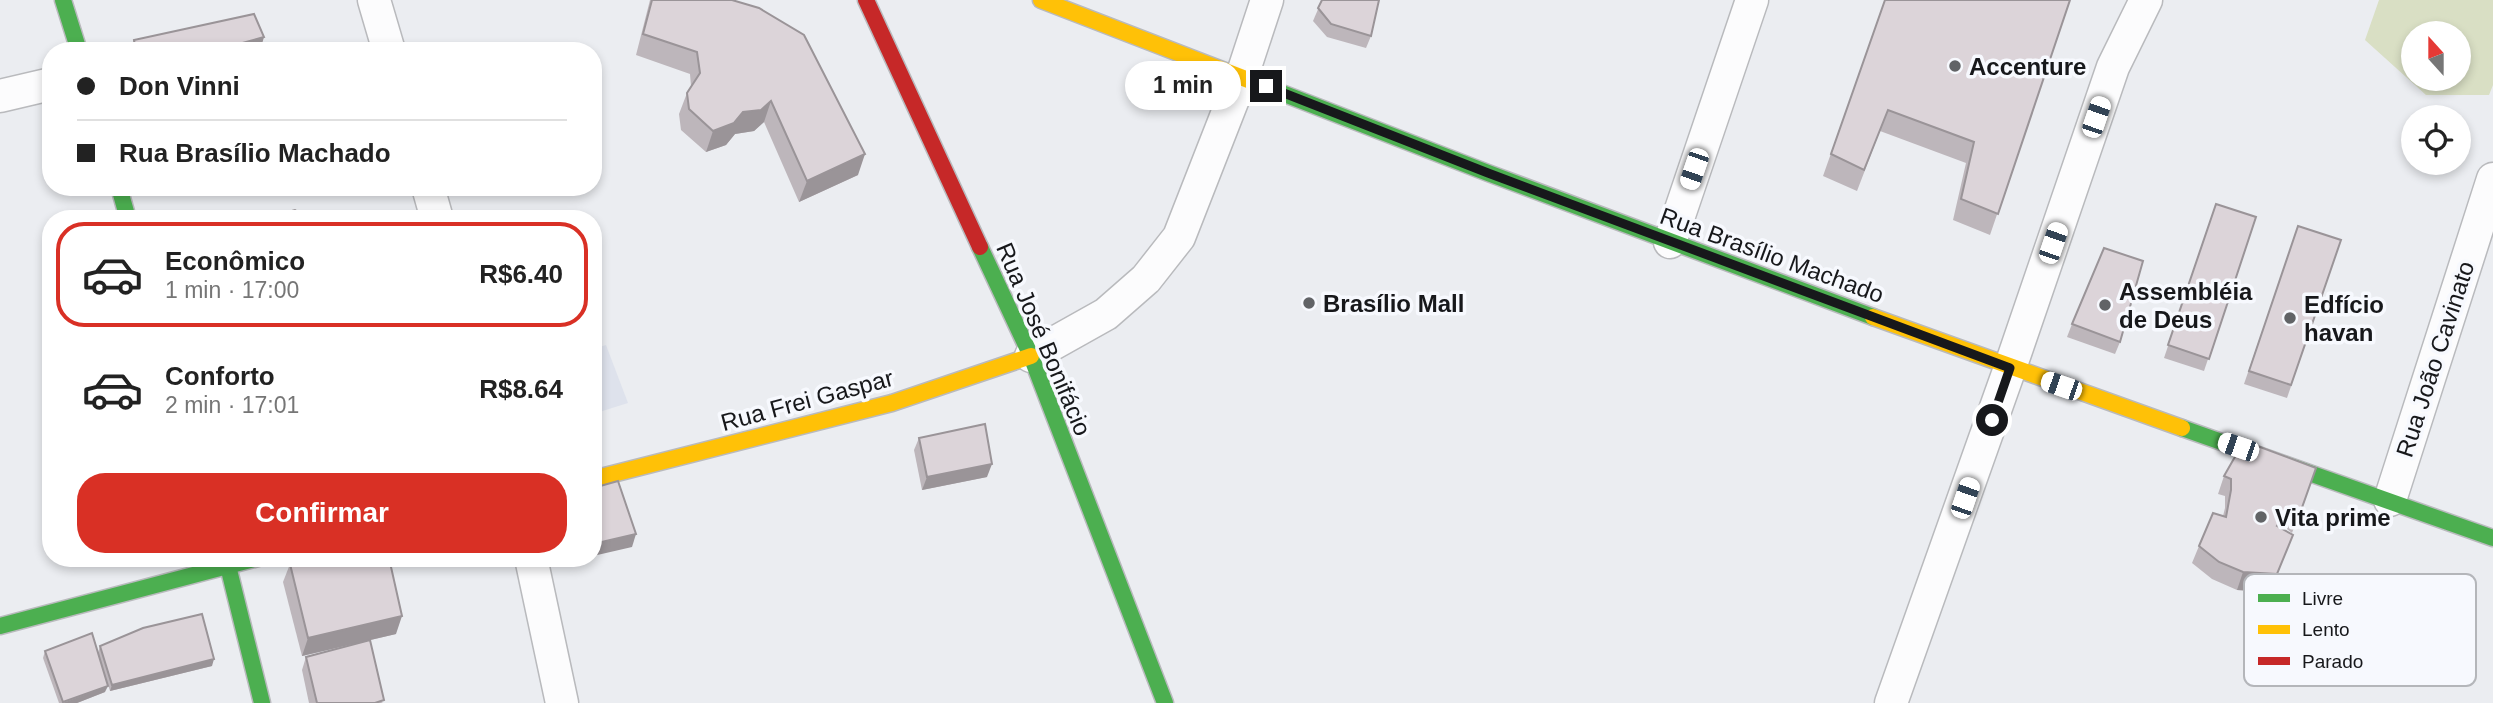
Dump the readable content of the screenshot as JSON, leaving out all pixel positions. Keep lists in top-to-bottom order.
{
  "streets": {
    "street": [
      "Rua Brasílio Machado",
      "Rua José Bonifácio",
      "Rua João Cavinato",
      "Rua Frei Gaspar"
    ]
  },
  "crossings": [
    ["Rua Brasílio Machado", "Rua João Cavinato"],
    ["Rua José Bonifácio", "Rua Frei Gaspar"]
  ],
  "places": [
    "Accenture",
    "Brasílio Mall",
    "Assembléia de Deus",
    "Edfício havan",
    "Vita prime"
  ],
  "legend": ["Livre", "Lento", "Parado"],
  "north": "top",
  "page": {
    "banner": ["Don Vinni", "Rua Brasílio Machado"],
    "bubble": "1 min",
    "list": [
      {
        "name": "Econômico",
        "note": "1 min · 17:00",
        "value": "R$6.40"
      },
      {
        "name": "Conforto",
        "note": "2 min · 17:01",
        "value": "R$8.64"
      }
    ],
    "buttons": "Confirmar"
  }
}
